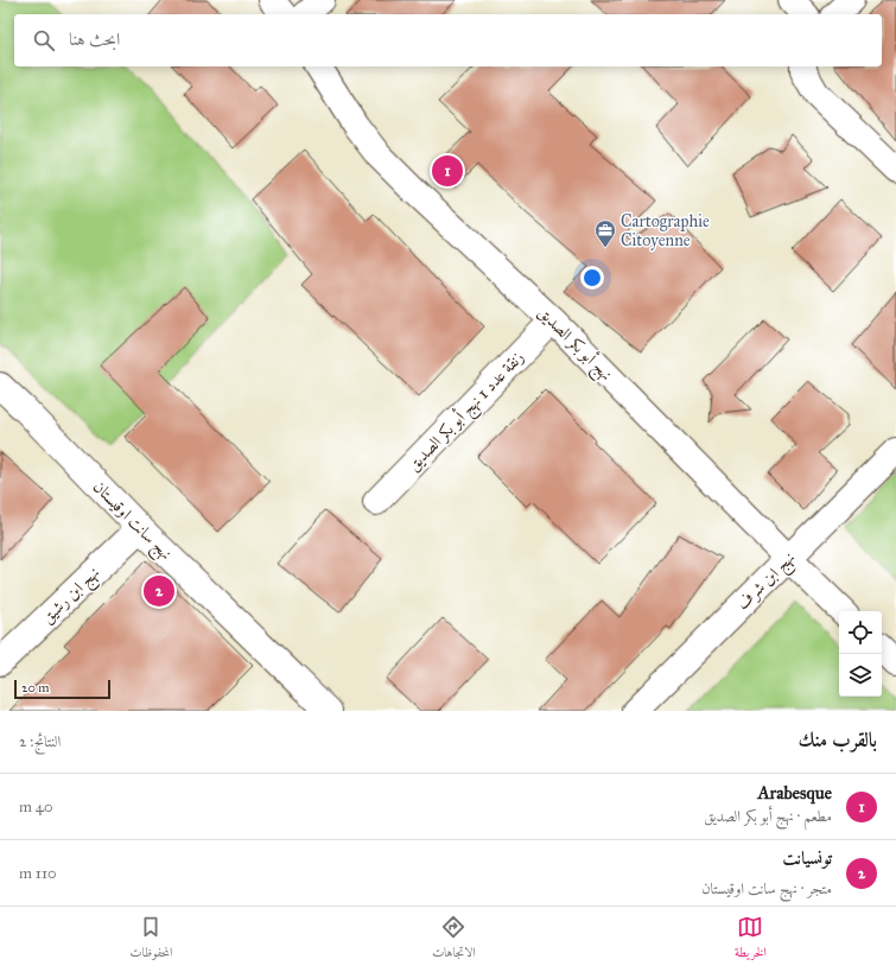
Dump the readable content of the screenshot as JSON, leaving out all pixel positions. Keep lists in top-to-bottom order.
{
  "streets": {
    "street": [
      "نهج أبو بكر الصديق",
      "زنقة عدد 1 نهج أبو بكر الصديق",
      "نهج سانت اوقيستان",
      "نهج ابن شرف",
      "نهج ابن رشيق"
    ]
  },
  "crossings": [
    ["نهج أبو بكر الصديق", "زنقة عدد 1 نهج أبو بكر الصديق"],
    ["نهج أبو بكر الصديق", "نهج ابن شرف"],
    ["نهج سانت اوقيستان", "نهج ابن رشيق"]
  ],
  "places": {
    "office": ["Cartographie Citoyenne"]
  },
  "scale_bar": "20 m",
  "page": {
    "search": "ابحث هنا",
    "pins": ["1", "2"],
    "scale": "20 m",
    "heading": ["بالقرب منك", "النتائج: 2"],
    "list": [
      {
        "mark": "1",
        "name": "Arabesque",
        "note": "مطعم · نهج أبو بكر الصديق",
        "value": "40 m"
      },
      {
        "mark": "2",
        "name": "تونسيانت",
        "note": "متجر · نهج سانت اوقيستان",
        "value": "110 m"
      }
    ],
    "nav": ["الخريطة", "الاتجاهات", "المحفوظات"]
  }
}
